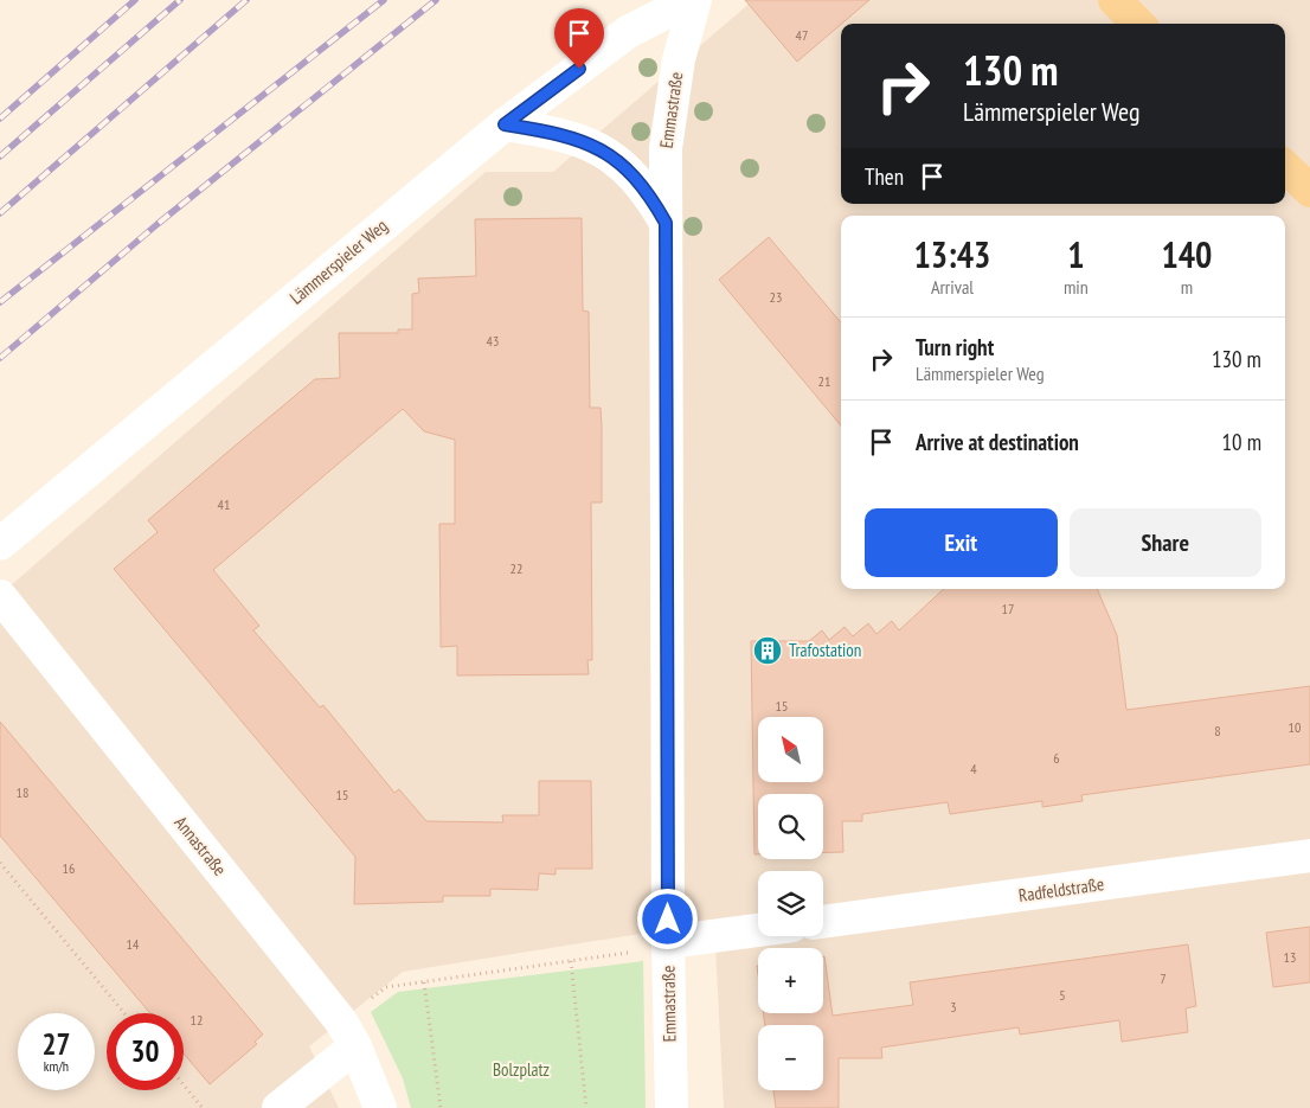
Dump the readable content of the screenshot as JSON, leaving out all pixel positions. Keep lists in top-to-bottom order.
{
  "streets": {
    "street": [
      "Emmastraße",
      "Lämmerspieler Weg",
      "Annastraße",
      "Radfeldstraße"
    ]
  },
  "crossings": [
    ["Emmastraße", "Lämmerspieler Weg"]
  ],
  "parks": ["Bolzplatz"],
  "places": {
    "building": ["Trafostation"]
  },
  "house_numbers": [
    "47",
    "23",
    "43",
    "21",
    "41",
    "22",
    "17",
    "15",
    "10",
    "8",
    "6",
    "4",
    "18",
    "15",
    "16",
    "14",
    "13",
    "7",
    "5",
    "3",
    "12"
  ],
  "north": "top left",
  "page": {
    "turn": ["130 m", "Lämmerspieler Weg"],
    "then": "Then",
    "eta": [
      "13:43",
      "Arrival",
      "1",
      "min",
      "140",
      "m"
    ],
    "list": [
      {
        "name": "Turn right",
        "note": "Lämmerspieler Weg",
        "value": "130 m"
      },
      {
        "name": "Arrive at destination",
        "value": "10 m"
      }
    ],
    "buttons": ["Exit", "Share"],
    "map_buttons": ["+", "−"],
    "speed": "27 km/h",
    "limit": "30"
  }
}
